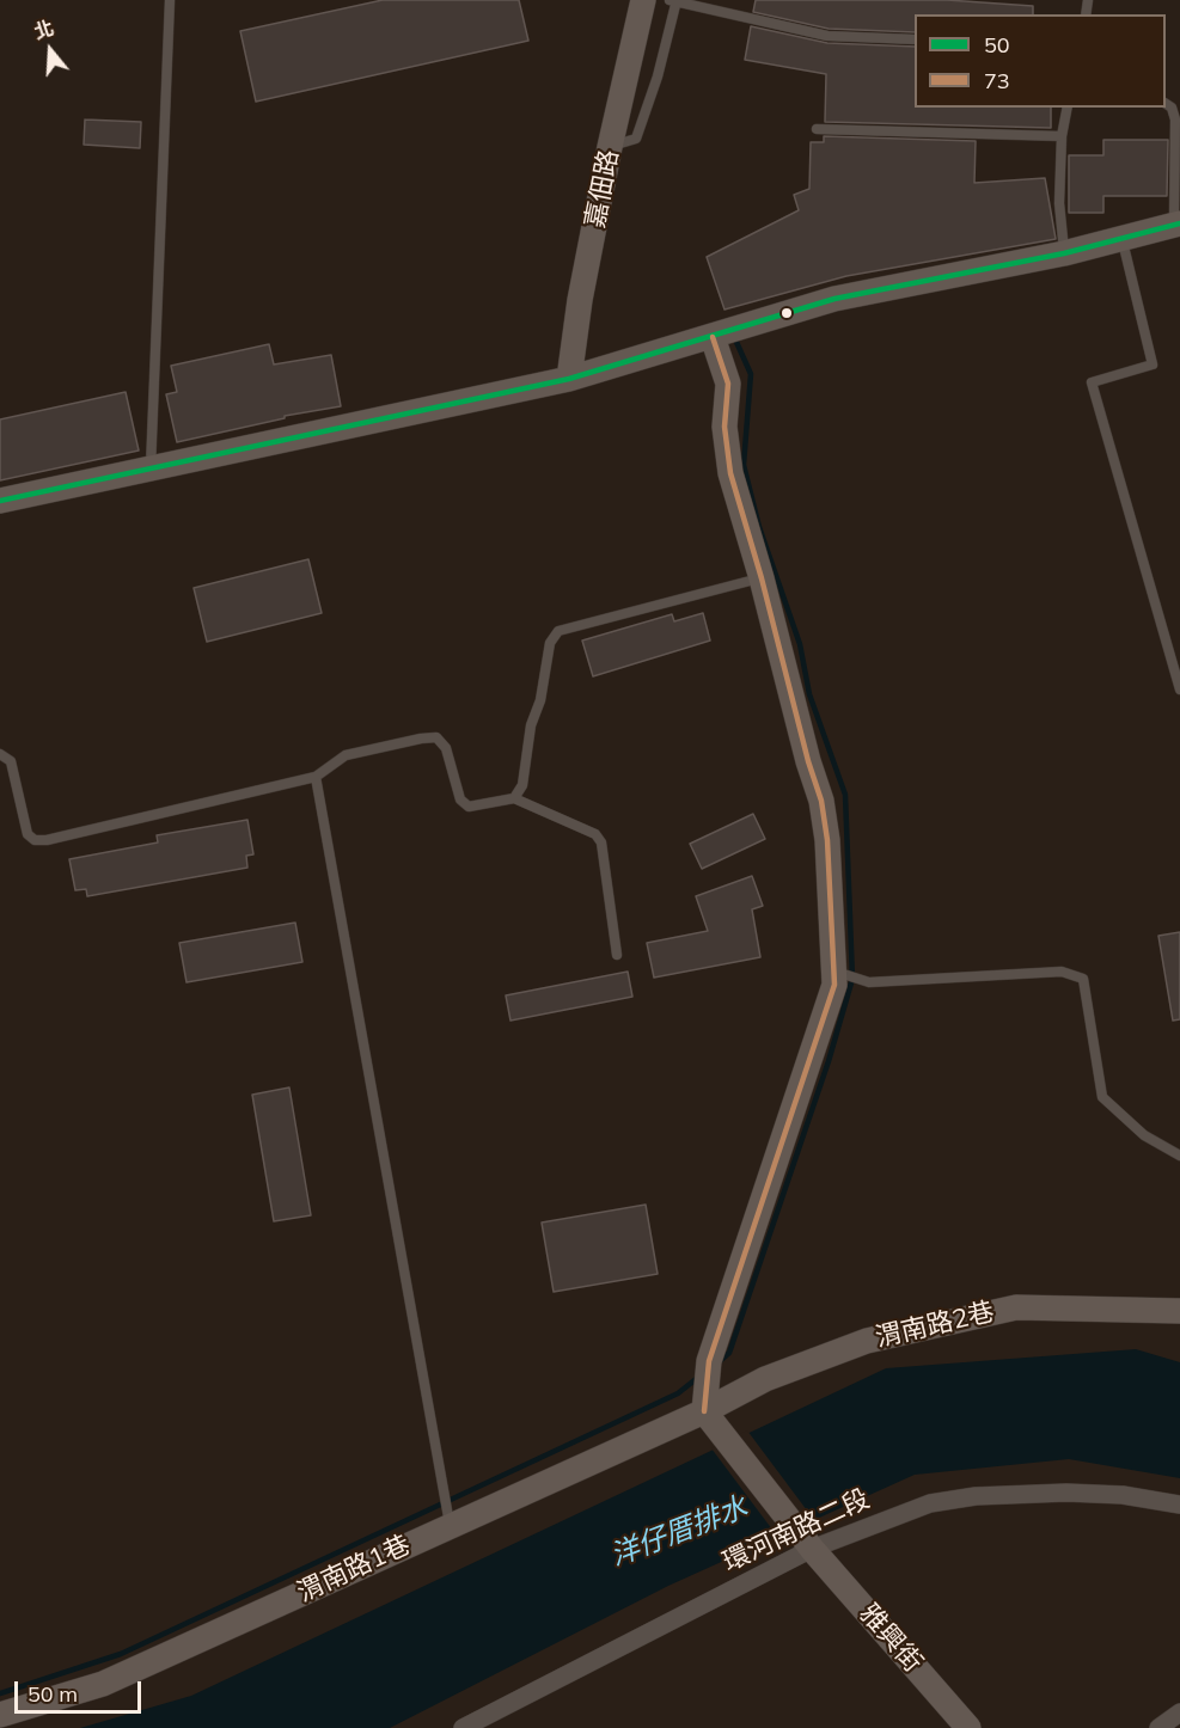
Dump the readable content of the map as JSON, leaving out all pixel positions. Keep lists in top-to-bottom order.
{
  "streets": {
    "street": [
      "嘉佃路",
      "渭南路2巷",
      "環河南路二段",
      "渭南路1巷",
      "雅興街"
    ]
  },
  "crossings": [
    ["渭南路2巷", "渭南路1巷"],
    ["渭南路2巷", "雅興街"],
    ["環河南路二段", "雅興街"],
    ["渭南路1巷", "雅興街"]
  ],
  "water": ["洋仔厝排水"],
  "lines": ["transit line 50", "transit line 73"],
  "legend": ["50", "73"],
  "scale_bar": "50 m",
  "north": "top"
}
